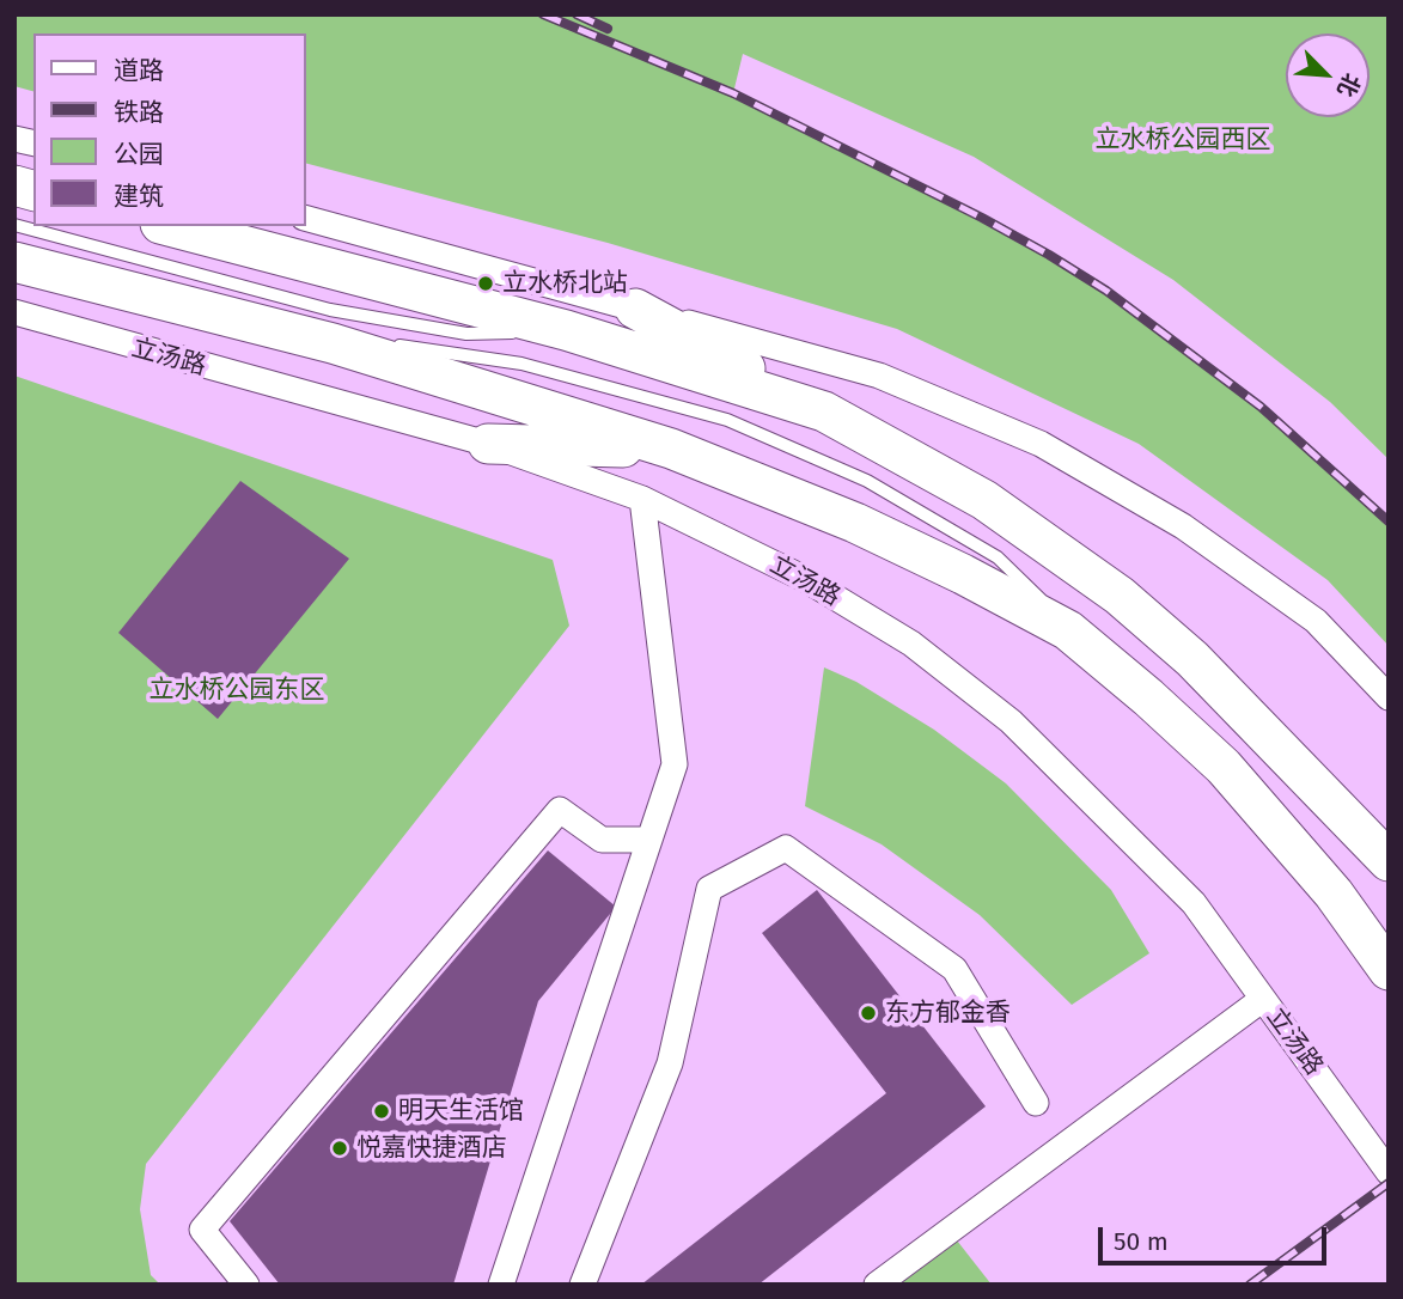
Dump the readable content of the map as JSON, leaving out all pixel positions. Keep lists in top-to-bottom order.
{
  "streets": {
    "street": ["立汤路"]
  },
  "parks": ["立水桥公园西区", "立水桥公园东区"],
  "places": [
    "立水桥北站",
    "东方郁金香",
    "明天生活馆",
    "悦嘉快捷酒店"
  ],
  "legend": [
    "道路",
    "铁路",
    "公园",
    "建筑"
  ],
  "scale_bar": "50 m",
  "north": "bottom right"
}
